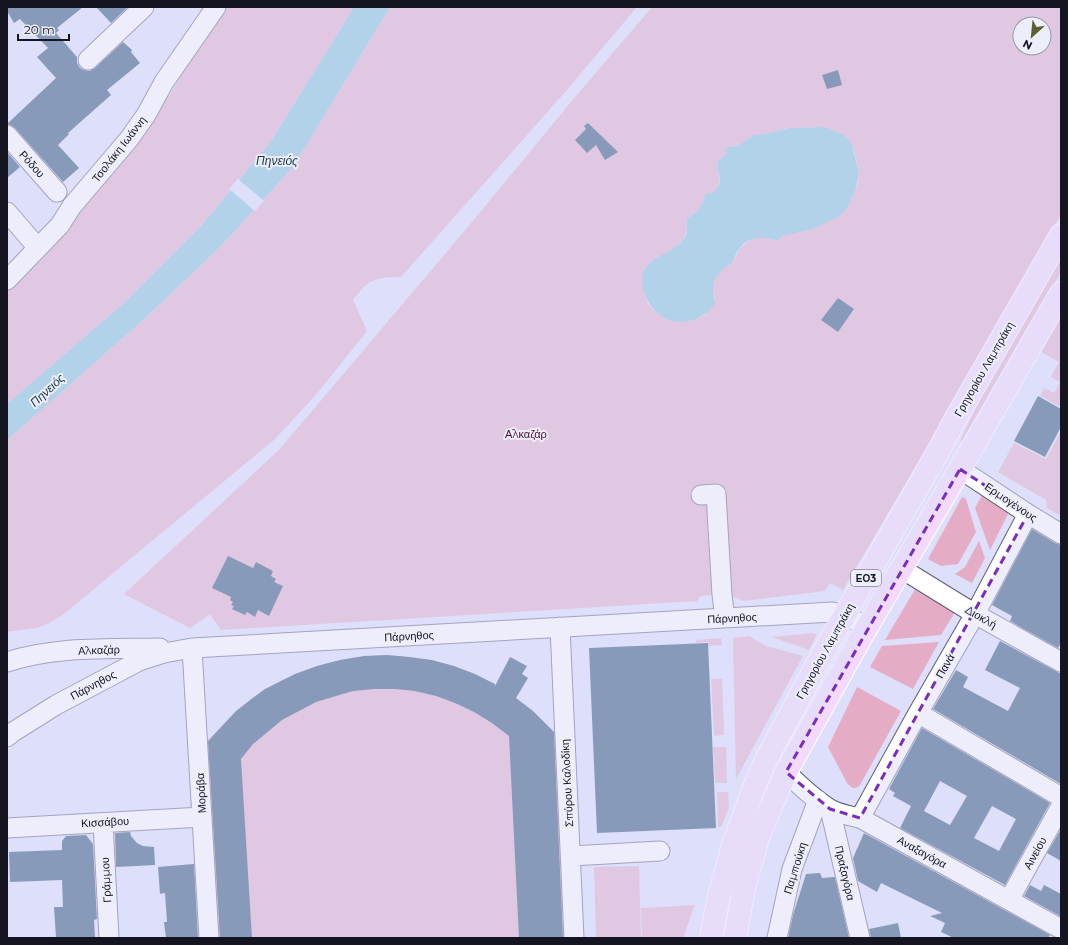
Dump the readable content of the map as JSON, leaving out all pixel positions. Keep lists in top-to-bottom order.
{
  "streets": {
    "main road": ["Γρηγορίου Λαμπράκη", "ΕΟ3"],
    "street": [
      "Τσολάκη Ιωάννη",
      "Ρόδου",
      "Ερμογένους",
      "Διοκλή",
      "Πάρνηθος",
      "Αλκαζάρ",
      "Πανά",
      "Σπύρου Καλοδίκη",
      "Μοράβα",
      "Κισσάβου",
      "Αναξαγόρα",
      "Αινείου",
      "Παμπούκη",
      "Πραξαγόρα",
      "Γράμμου"
    ]
  },
  "crossings": [
    ["Γρηγορίου Λαμπράκη", "Πάρνηθος"],
    ["Ερμογένους", "ΕΟ3"],
    ["Ερμογένους", "Πανά"],
    ["ΕΟ3", "Διοκλή"],
    ["ΕΟ3", "Αναξαγόρα"],
    ["Διοκλή", "Πανά"],
    ["Πάρνηθος", "Αλκαζάρ"],
    ["Πάρνηθος", "Σπύρου Καλοδίκη"],
    ["Πάρνηθος", "Μοράβα"],
    ["Αλκαζάρ", "Μοράβα"],
    ["Πανά", "Αναξαγόρα"],
    ["Μοράβα", "Κισσάβου"],
    ["Κισσάβου", "Γράμμου"],
    ["Αναξαγόρα", "Αινείου"],
    ["Αναξαγόρα", "Παμπούκη"],
    ["Αναξαγόρα", "Πραξαγόρα"],
    ["Παμπούκη", "Πραξαγόρα"]
  ],
  "water": ["Πηνειός"],
  "parks": ["Αλκαζάρ"],
  "scale_bar": "20 m",
  "north": "bottom left"
}
